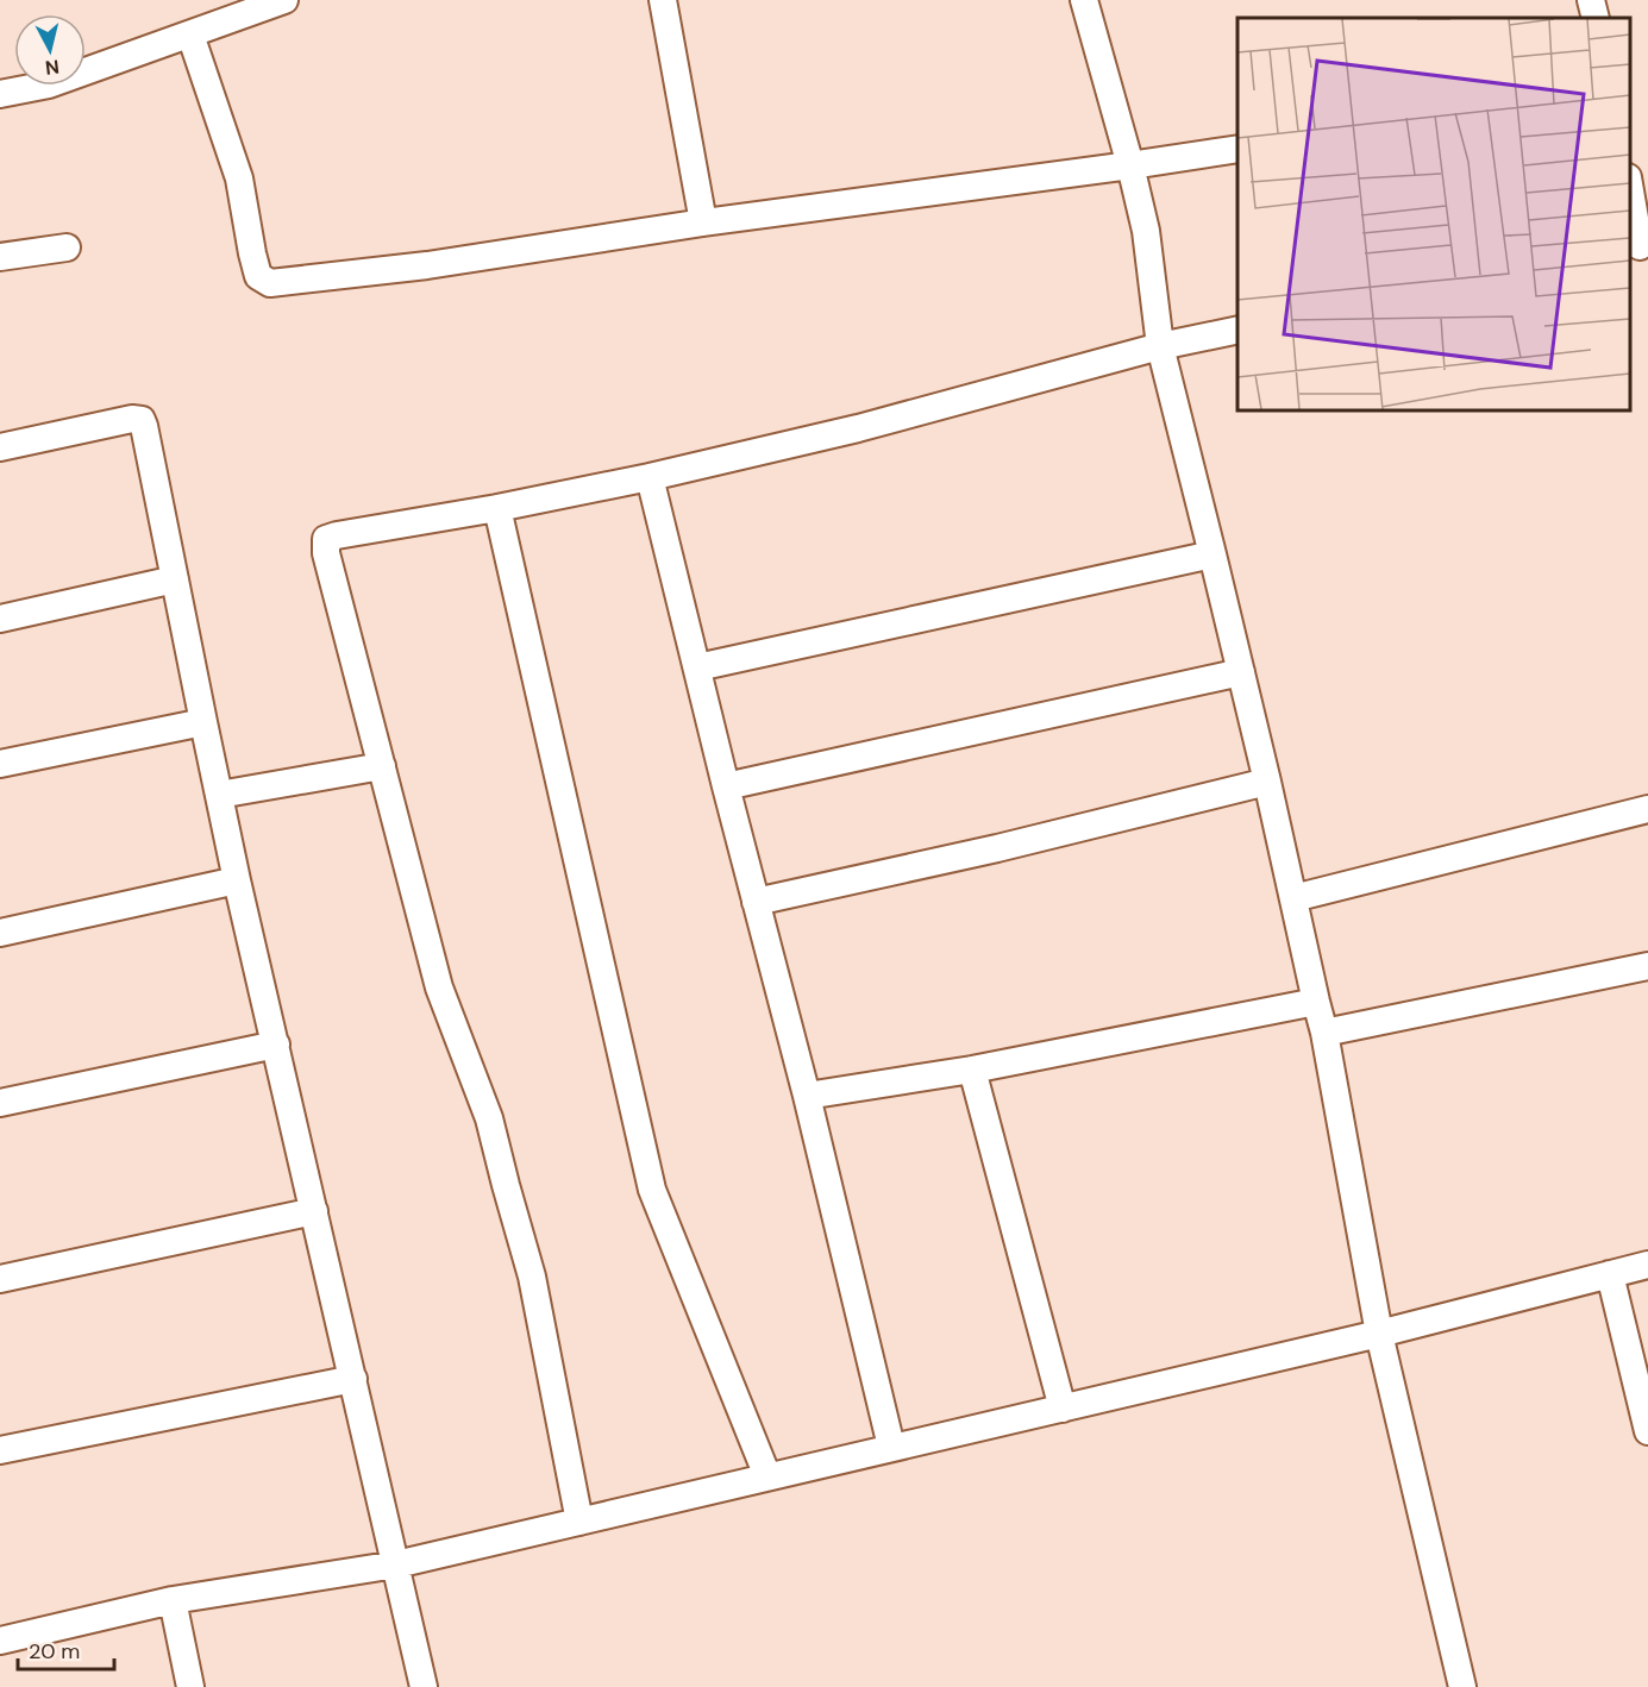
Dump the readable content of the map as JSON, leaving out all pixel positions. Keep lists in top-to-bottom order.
{
  "scale_bar": "20 m",
  "north": "bottom"
}
